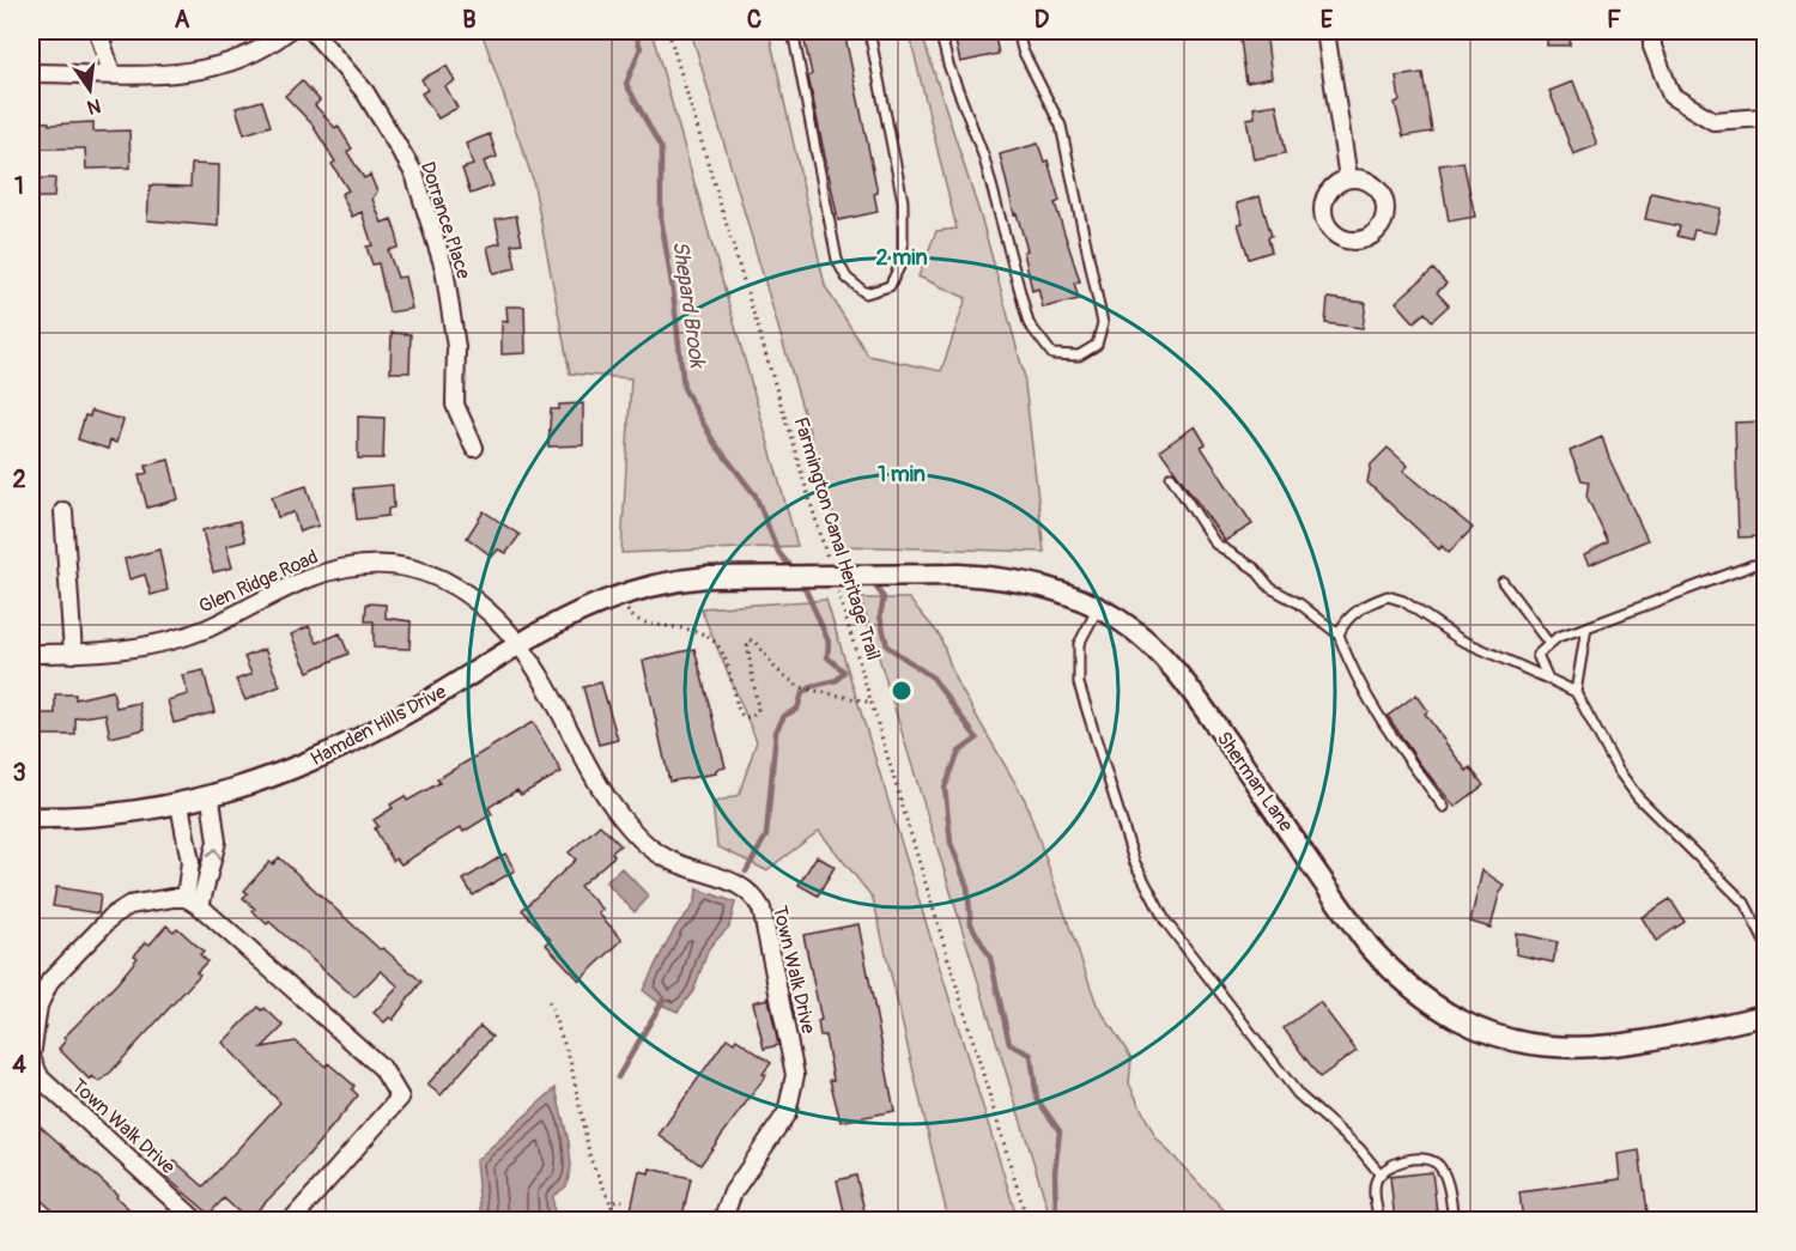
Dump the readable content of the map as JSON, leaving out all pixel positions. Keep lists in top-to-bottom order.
{
  "streets": {
    "street": [
      "Dorrance Place",
      "Glen Ridge Road",
      "Hamden Hills Drive",
      "Sherman Lane",
      "Town Walk Drive"
    ],
    "path": ["Farmington Canal Heritage Trail"]
  },
  "crossings": [
    ["Glen Ridge Road", "Hamden Hills Drive"],
    ["Glen Ridge Road", "Town Walk Drive"],
    ["Hamden Hills Drive", "Sherman Lane"],
    ["Hamden Hills Drive", "Town Walk Drive"]
  ],
  "water": ["Shepard Brook"],
  "north": "bottom",
  "grid": {
    "columns": [
      "A",
      "B",
      "C",
      "D",
      "E",
      "F"
    ],
    "rows": [
      "1",
      "2",
      "3",
      "4"
    ]
  },
  "rings": ["2 min", "1 min"]
}
